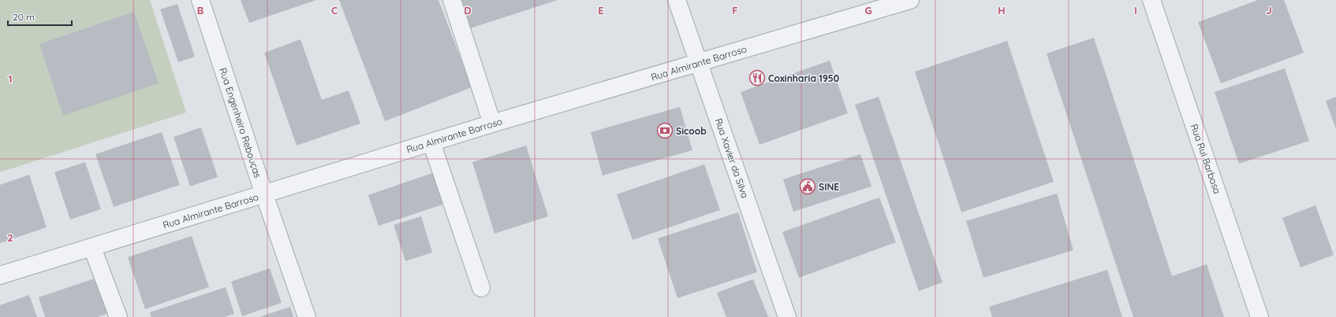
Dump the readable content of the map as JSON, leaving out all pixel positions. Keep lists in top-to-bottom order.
{
  "streets": {
    "street": [
      "Rua Almirante Barroso",
      "Rua Engenheiro Rebouças",
      "Rua Xavier da Silva",
      "Rua Rui Barbosa"
    ]
  },
  "crossings": [
    ["Rua Almirante Barroso", "Rua Engenheiro Rebouças"],
    ["Rua Almirante Barroso", "Rua Xavier da Silva"]
  ],
  "places": {
    "restaurant": ["Coxinharia 1950"],
    "bank": ["Sicoob"],
    "public building": ["SINE"]
  },
  "scale_bar": "20 m",
  "grid": {
    "columns": [
      "B",
      "C",
      "D",
      "E",
      "F",
      "G",
      "H",
      "I",
      "J"
    ],
    "rows": ["1", "2"]
  }
}
